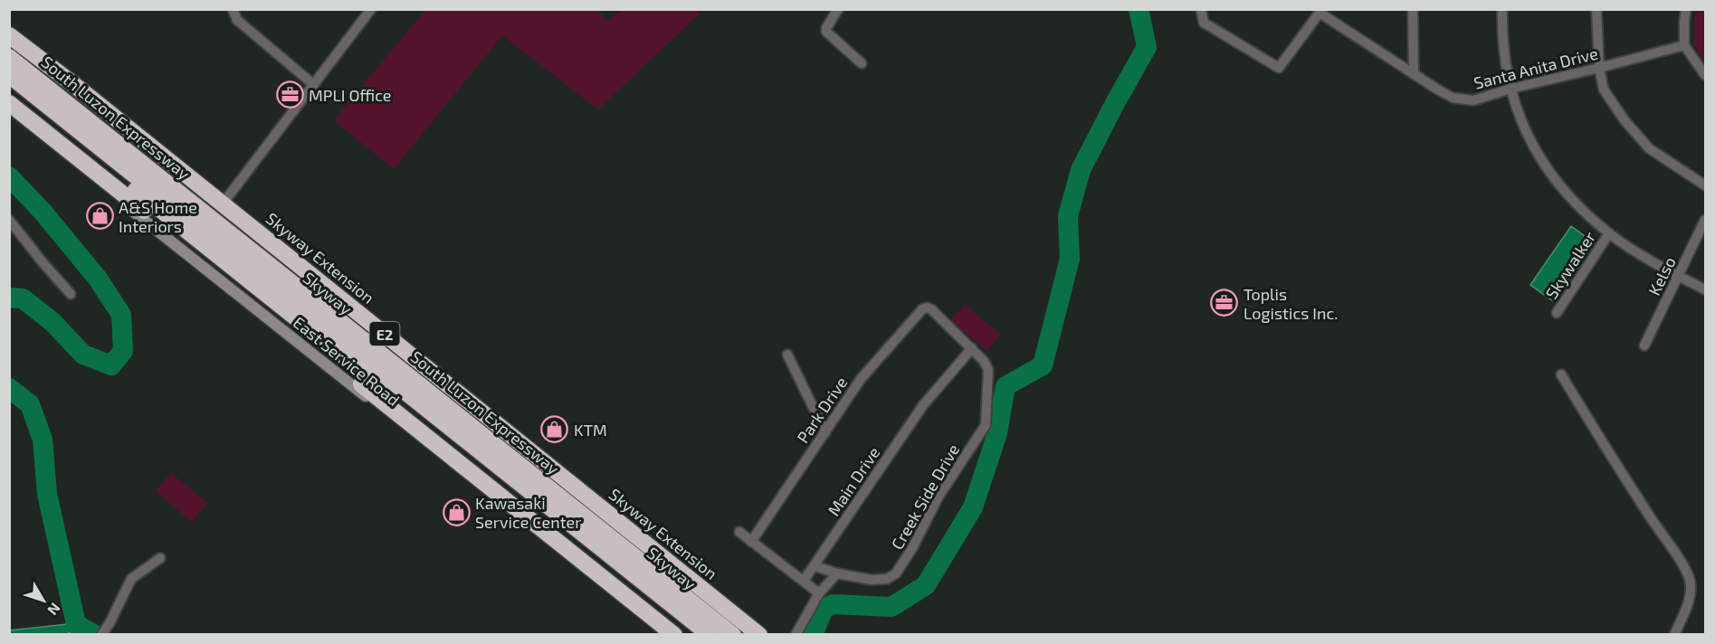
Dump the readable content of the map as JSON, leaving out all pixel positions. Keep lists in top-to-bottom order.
{
  "streets": {
    "highway": [
      "South Luzon Expressway",
      "Skyway Extension",
      "Skyway",
      "E2"
    ],
    "main road": ["East Service Road"],
    "street": [
      "Santa Anita Drive",
      "Skywalker",
      "Kelso",
      "Park Drive",
      "Main Drive",
      "Creek Side Drive"
    ]
  },
  "crossings": [
    ["Park Drive", "Main Drive"],
    ["Park Drive", "Creek Side Drive"],
    ["Main Drive", "Creek Side Drive"]
  ],
  "places": {
    "office": ["MPLI Office", "Toplis Logistics Inc."],
    "shop": ["A&S Home Interiors", "KTM", "Kawasaki Service Center"]
  },
  "north": "bottom right"
}
